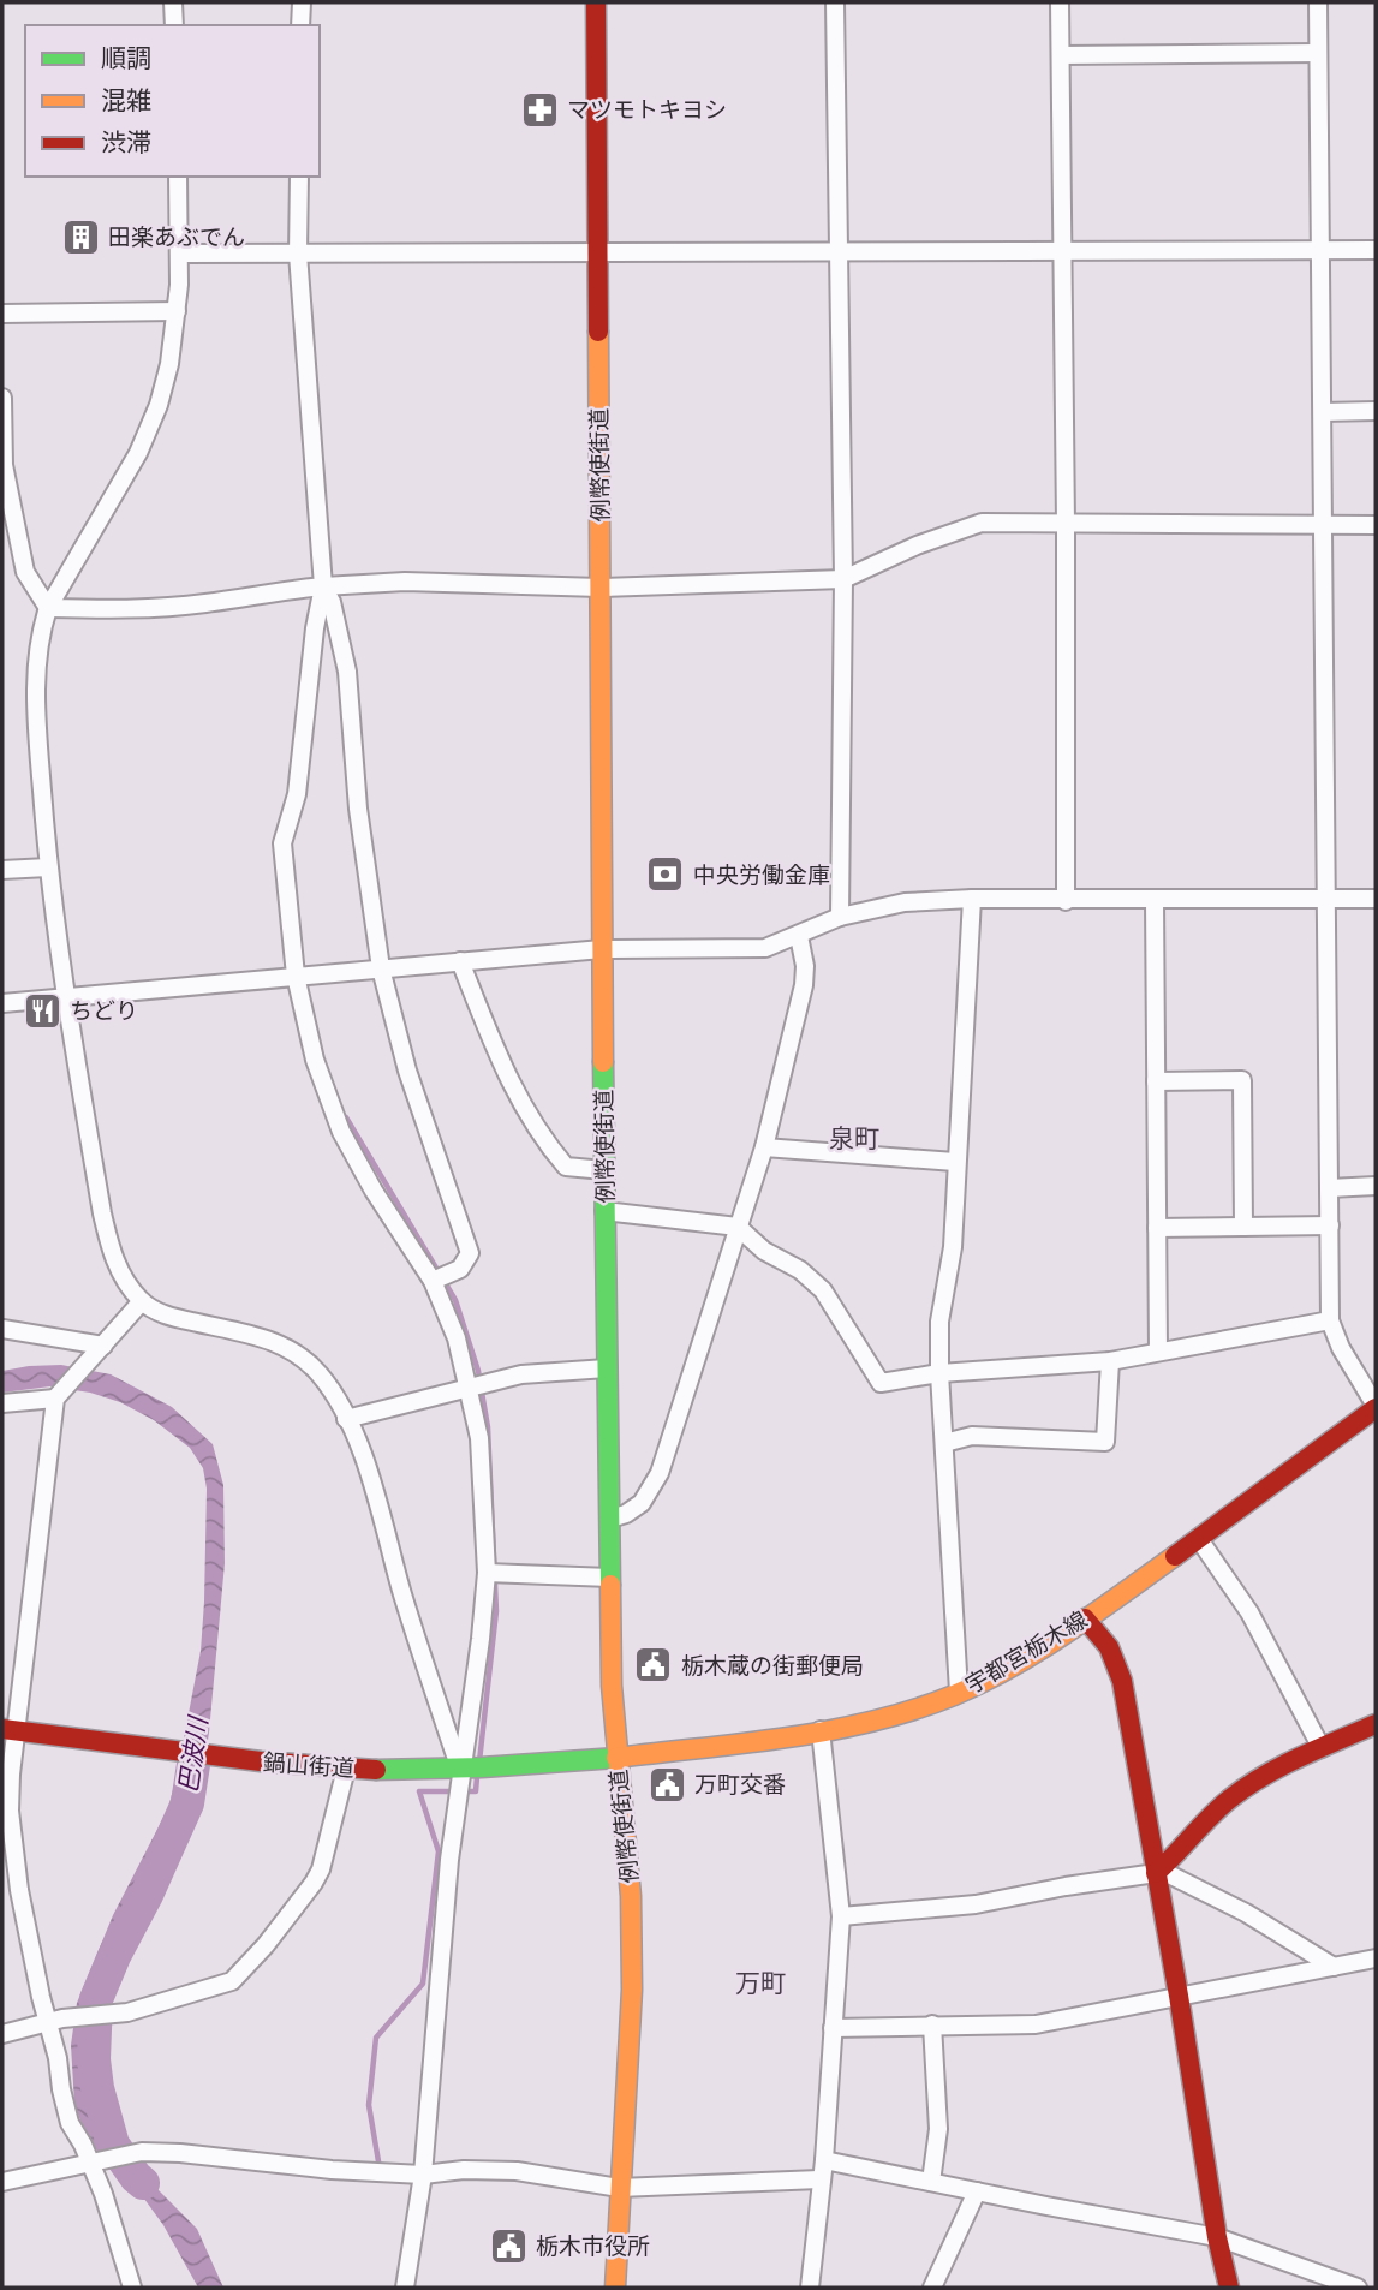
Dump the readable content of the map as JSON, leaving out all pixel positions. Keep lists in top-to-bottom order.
{
  "streets": {
    "main road": ["例幣使街道", "宇都宮栃木線", "鍋山街道"]
  },
  "crossings": [
    ["例幣使街道", "宇都宮栃木線"],
    ["例幣使街道", "鍋山街道"],
    ["宇都宮栃木線", "鍋山街道"]
  ],
  "districts": ["泉町", "万町"],
  "water": ["巴波川"],
  "places": {
    "pharmacy": ["マツモトキヨシ"],
    "building": ["田楽あぶでん"],
    "bank": ["中央労働金庫"],
    "restaurant": ["ちどり"],
    "public building": ["栃木蔵の街郵便局", "万町交番", "栃木市役所"]
  },
  "legend": ["順調", "混雑", "渋滞"]
}
